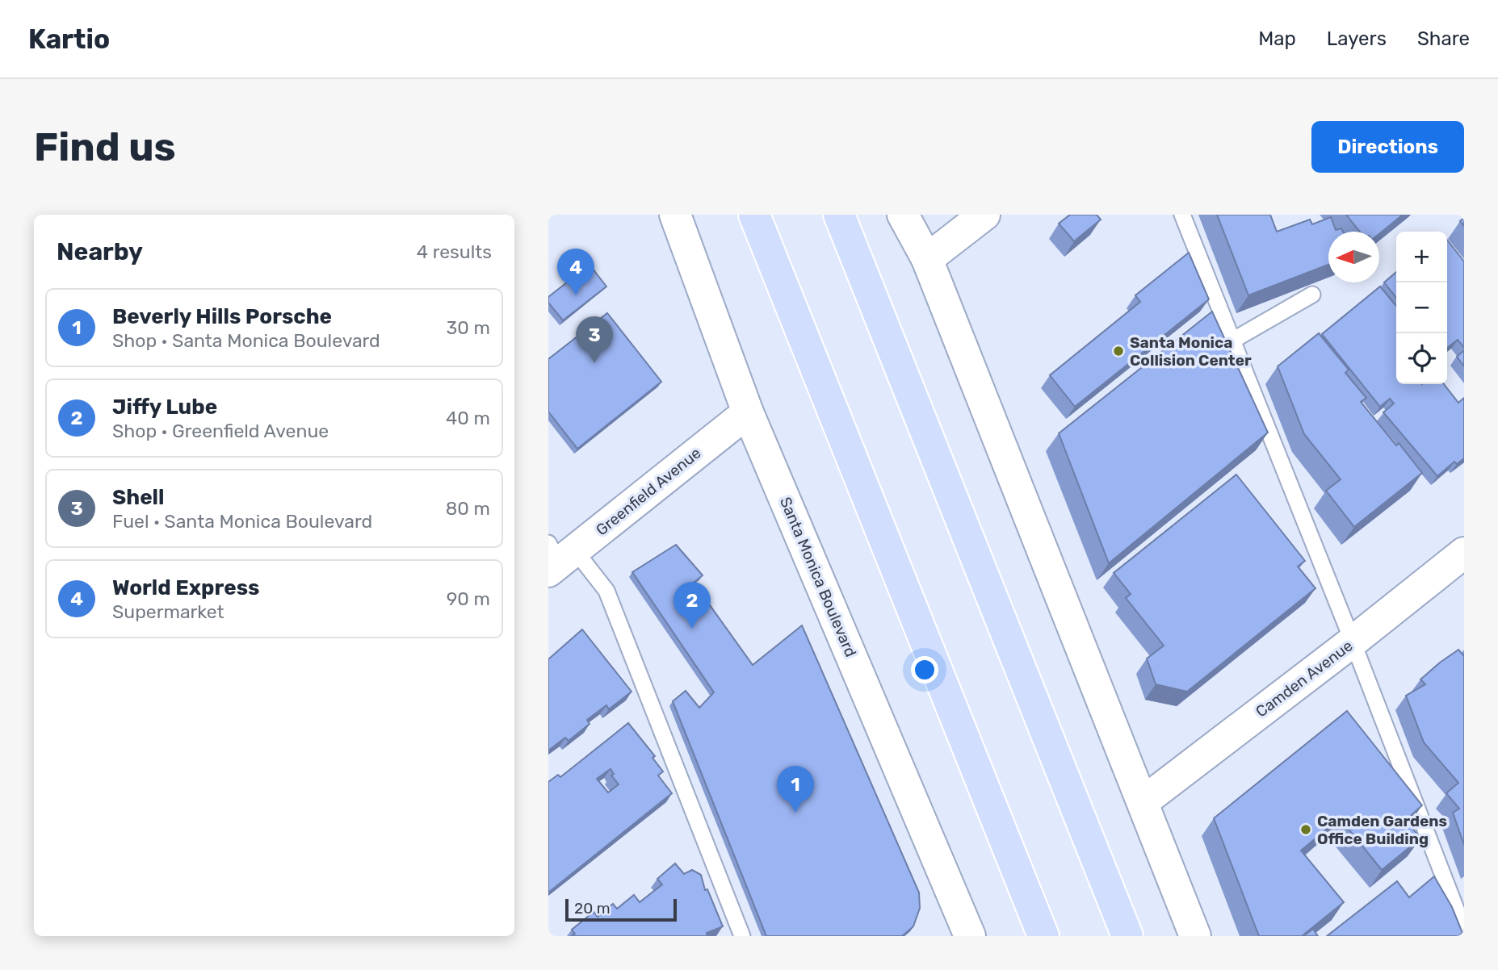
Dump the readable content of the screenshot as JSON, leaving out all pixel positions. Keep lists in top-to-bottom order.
{
  "streets": {
    "street": ["Greenfield Avenue", "Santa Monica Boulevard", "Camden Avenue"]
  },
  "crossings": [
    ["Greenfield Avenue", "Santa Monica Boulevard"]
  ],
  "places": ["Santa Monica Collision Center", "Camden Gardens Office Building"],
  "scale_bar": "20 m",
  "north": "left",
  "page": {
    "header": "Kartio",
    "nav": ["Map", "Layers", "Share"],
    "buttons": "Directions",
    "title": "Find us",
    "heading": ["Nearby", "4 results"],
    "map_buttons": ["+", "−"],
    "pins": [
      "4",
      "3",
      "2",
      "1"
    ],
    "list": [
      {
        "mark": "1",
        "name": "Beverly Hills Porsche",
        "note": "Shop · Santa Monica Boulevard",
        "value": "30 m"
      },
      {
        "mark": "2",
        "name": "Jiffy Lube",
        "note": "Shop · Greenfield Avenue",
        "value": "40 m"
      },
      {
        "mark": "3",
        "name": "Shell",
        "note": "Fuel · Santa Monica Boulevard",
        "value": "80 m"
      },
      {
        "mark": "4",
        "name": "World Express",
        "note": "Supermarket",
        "value": "90 m"
      }
    ],
    "scale": "20 m"
  }
}
